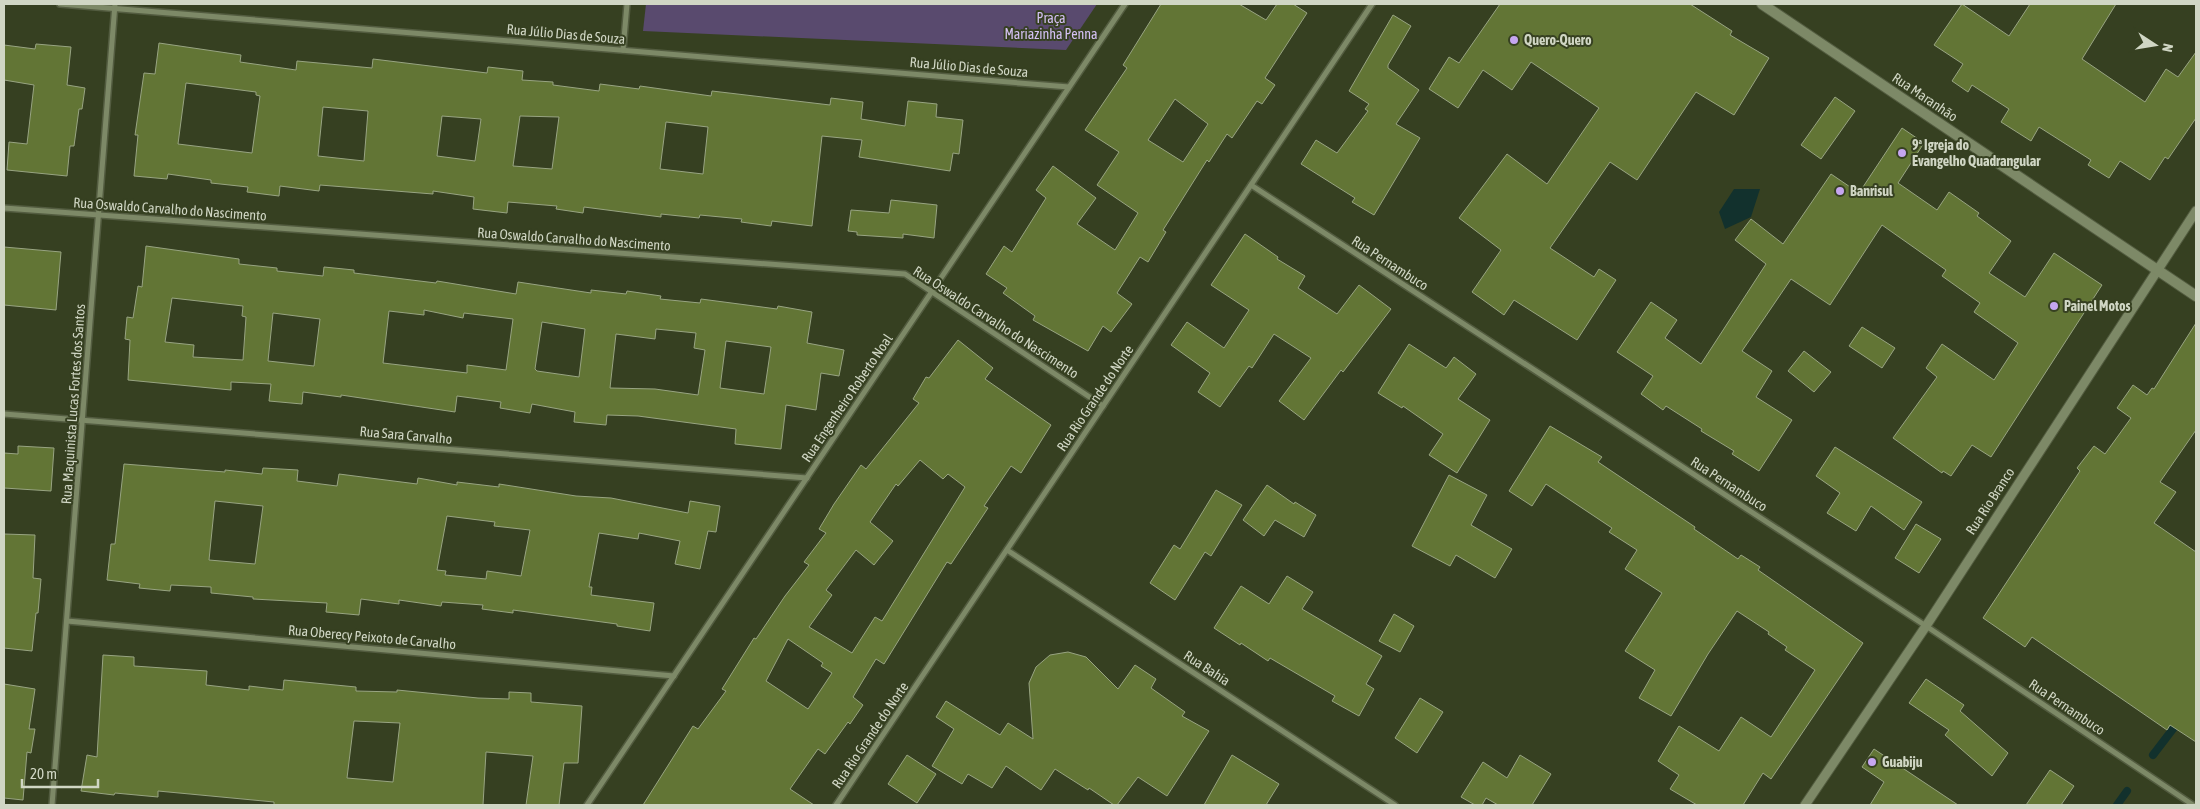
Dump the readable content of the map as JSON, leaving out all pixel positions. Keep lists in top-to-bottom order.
{
  "streets": {
    "main road": ["Rua Maranhão"],
    "street": [
      "Rua Júlio Dias de Souza",
      "Rua Oswaldo Carvalho do Nascimento",
      "Rua Pernambuco",
      "Rua Engenheiro Roberto Noal",
      "Rua Rio Grande do Norte",
      "Rua Maquinista Lucas Fortes dos Santos",
      "Rua Sara Carvalho",
      "Rua Rio Branco",
      "Rua Oberecy Peixoto de Carvalho",
      "Rua Bahia"
    ]
  },
  "crossings": [
    ["Rua Júlio Dias de Souza", "Rua Engenheiro Roberto Noal"],
    ["Rua Júlio Dias de Souza", "Rua Maquinista Lucas Fortes dos Santos"],
    ["Rua Maranhão", "Rua Rio Branco"],
    ["Rua Oswaldo Carvalho do Nascimento", "Rua Engenheiro Roberto Noal"],
    ["Rua Oswaldo Carvalho do Nascimento", "Rua Rio Grande do Norte"],
    ["Rua Oswaldo Carvalho do Nascimento", "Rua Maquinista Lucas Fortes dos Santos"],
    ["Rua Pernambuco", "Rua Rio Grande do Norte"],
    ["Rua Pernambuco", "Rua Rio Branco"],
    ["Rua Engenheiro Roberto Noal", "Rua Sara Carvalho"],
    ["Rua Engenheiro Roberto Noal", "Rua Oberecy Peixoto de Carvalho"],
    ["Rua Rio Grande do Norte", "Rua Bahia"],
    ["Rua Maquinista Lucas Fortes dos Santos", "Rua Sara Carvalho"],
    ["Rua Maquinista Lucas Fortes dos Santos", "Rua Oberecy Peixoto de Carvalho"]
  ],
  "parks": ["Praça Mariazinha Penna"],
  "places": [
    "Quero-Quero",
    "9ª Igreja do Evangelho Quadrangular",
    "Banrisul",
    "Painel Motos",
    "Guabiju"
  ],
  "scale_bar": "20 m",
  "north": "right"
}
